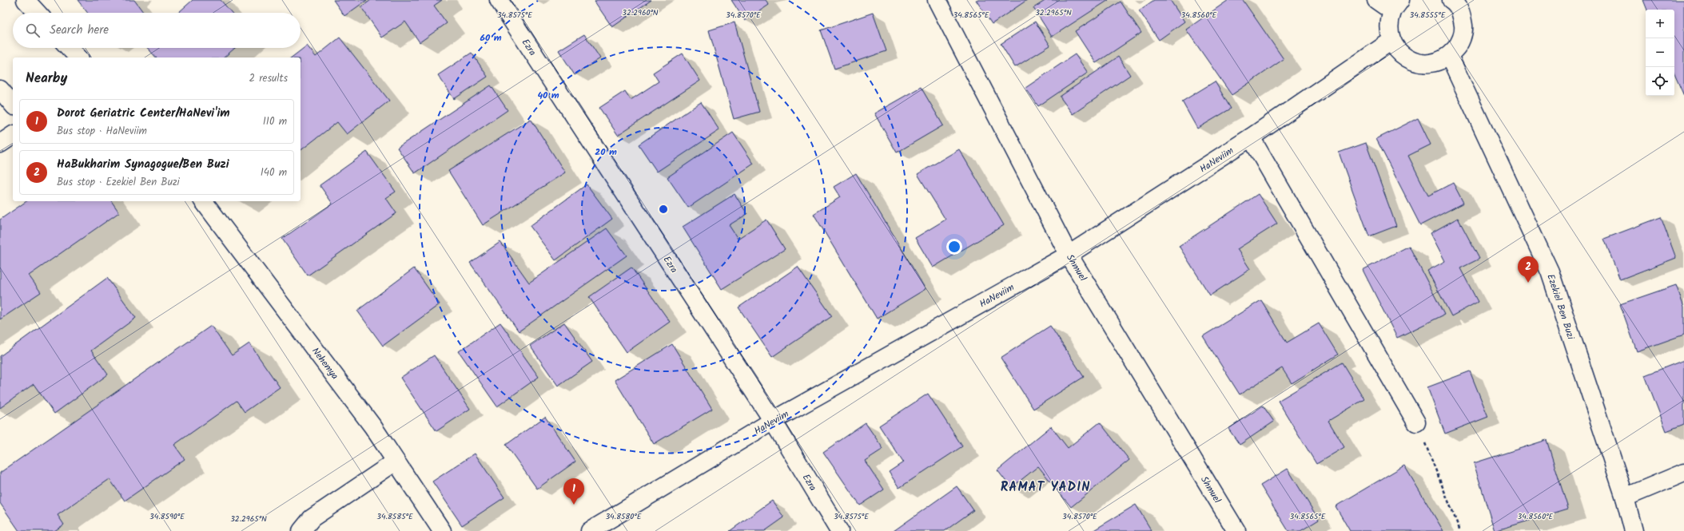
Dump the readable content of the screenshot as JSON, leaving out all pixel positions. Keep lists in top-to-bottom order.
{
  "streets": {
    "street": [
      "Ezra",
      "HaNeviim",
      "Shmuel",
      "Ezekiel Ben Buzi",
      "Nehemya"
    ]
  },
  "crossings": [
    ["Ezra", "HaNeviim"],
    ["HaNeviim", "Shmuel"]
  ],
  "districts": ["RAMAT YADIN"],
  "page": {
    "map_buttons": ["+", "−"],
    "search": "Search here",
    "heading": ["Nearby", "2 results"],
    "list": [
      {
        "mark": "1",
        "name": "Dorot Geriatric Center/HaNevi'im",
        "note": "Bus stop · HaNeviim",
        "value": "110 m"
      },
      {
        "mark": "2",
        "name": "HaBukharim Synagogue/Ben Buzi",
        "note": "Bus stop · Ezekiel Ben Buzi",
        "value": "140 m"
      }
    ],
    "pins": ["2", "1"]
  },
  "coordinates": [
    "32.2960°N",
    "32.2965°N",
    "34.8575°E",
    "34.8570°E",
    "34.8560°E",
    "34.8555°E",
    "34.8565°E",
    "34.8590°E",
    "34.8585°E",
    "34.8580°E"
  ],
  "rings": ["60 m", "40 m", "20 m"]
}
